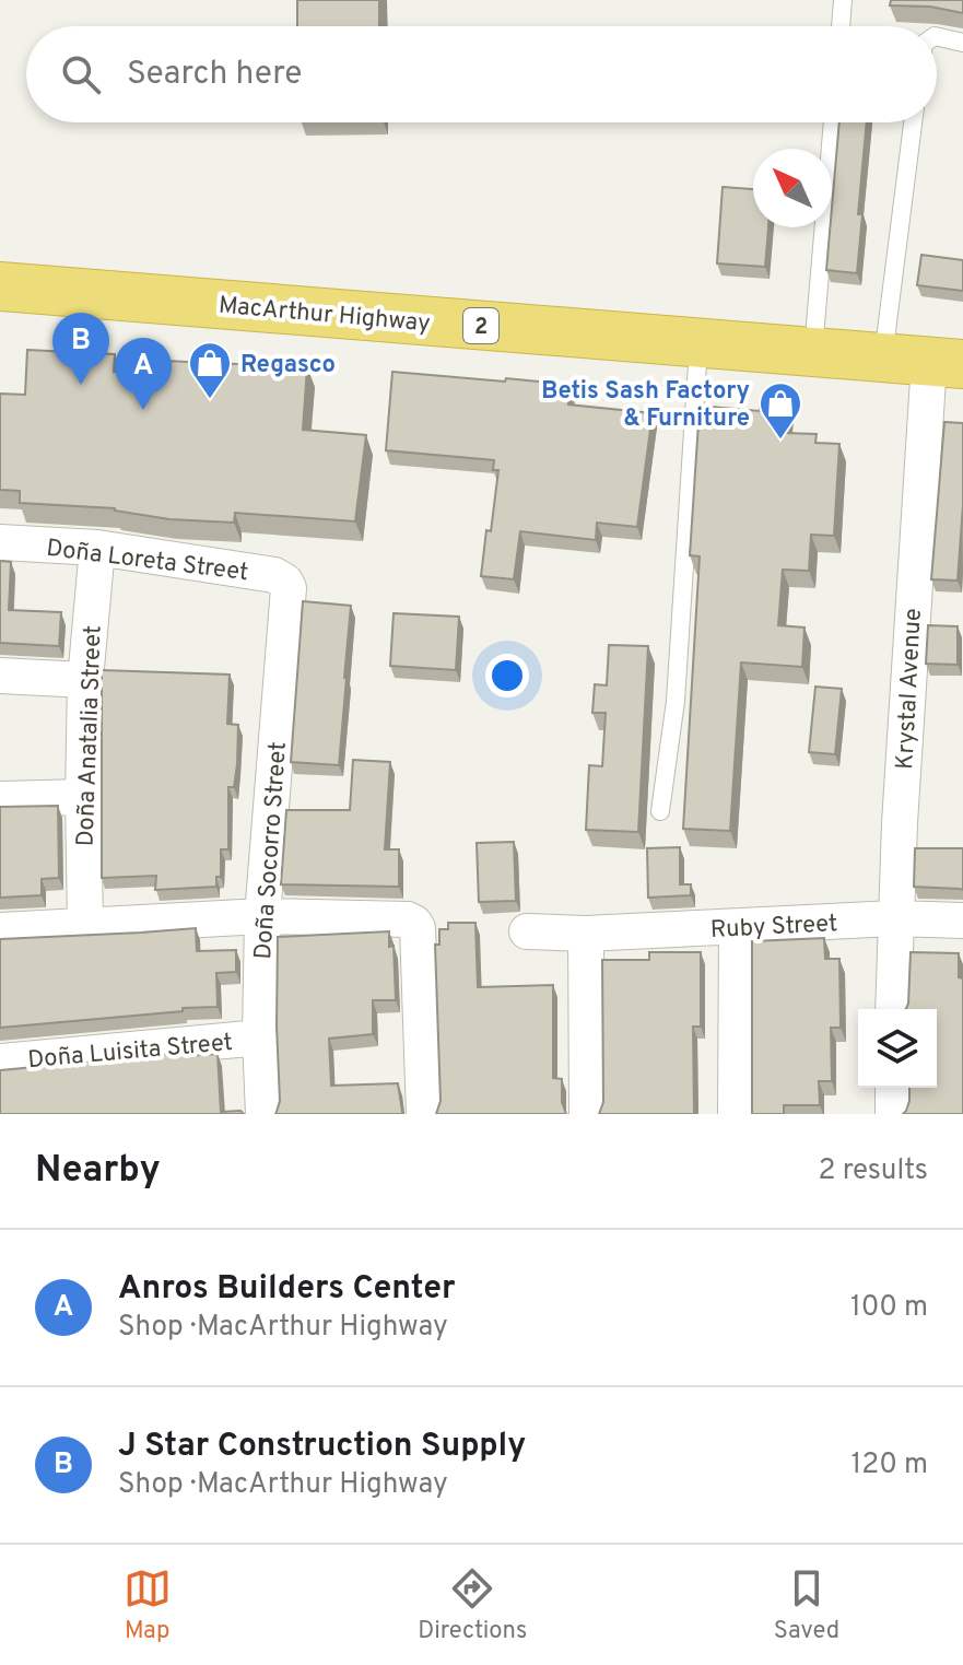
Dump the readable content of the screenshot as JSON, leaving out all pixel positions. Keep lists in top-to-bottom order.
{
  "streets": {
    "highway": ["MacArthur Highway", "2"],
    "street": [
      "Doña Loreta Street",
      "Krystal Avenue",
      "Doña Anatalia Street",
      "Doña Socorro Street",
      "Ruby Street",
      "Doña Luisita Street"
    ]
  },
  "crossings": [
    ["MacArthur Highway", "Krystal Avenue"],
    ["Doña Loreta Street", "Doña Anatalia Street"],
    ["Doña Loreta Street", "Doña Socorro Street"],
    ["Krystal Avenue", "Ruby Street"],
    ["Doña Socorro Street", "Doña Luisita Street"]
  ],
  "places": {
    "shop": ["Regasco", "Betis Sash Factory & Furniture"]
  },
  "north": "top left",
  "page": {
    "search": "Search here",
    "pins": ["B", "A"],
    "heading": ["Nearby", "2 results"],
    "list": [
      {
        "mark": "A",
        "name": "Anros Builders Center",
        "note": "Shop · MacArthur Highway",
        "value": "100 m"
      },
      {
        "mark": "B",
        "name": "J Star Construction Supply",
        "note": "Shop · MacArthur Highway",
        "value": "120 m"
      }
    ],
    "nav": ["Map", "Directions", "Saved"]
  }
}
